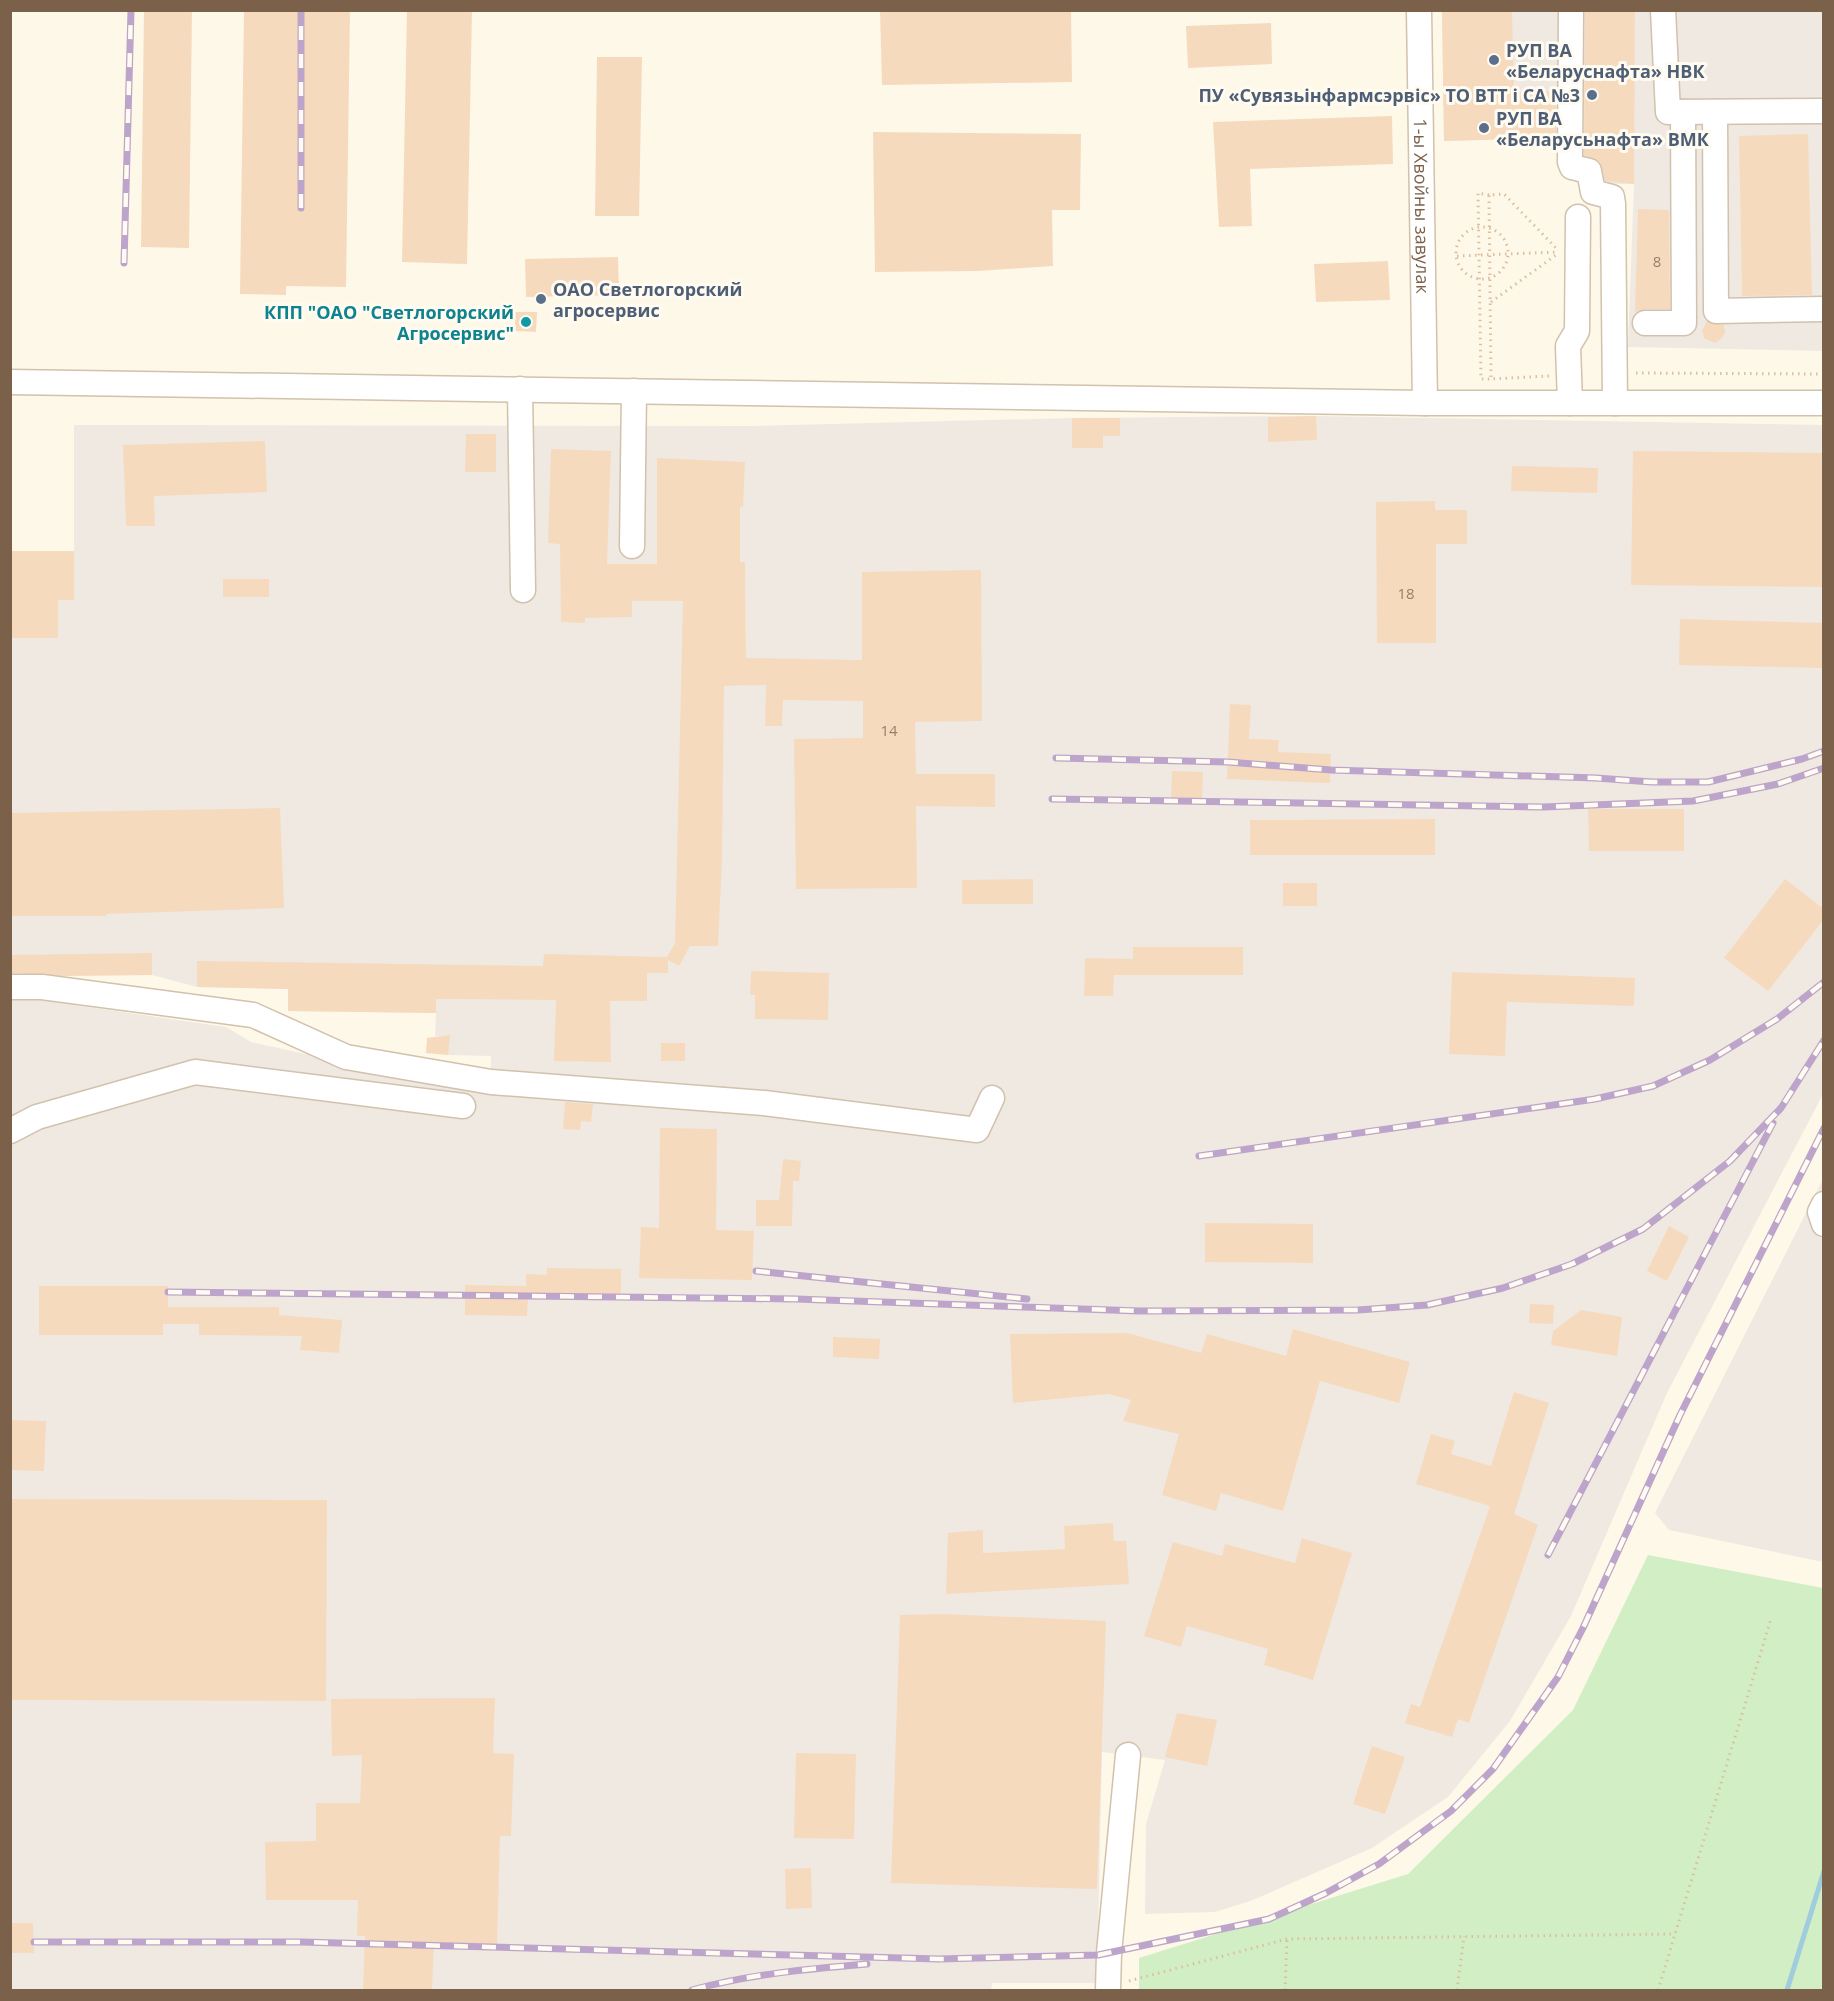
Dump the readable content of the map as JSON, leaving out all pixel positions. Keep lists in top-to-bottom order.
{
  "streets": {
    "street": ["1-ы Хвойны завулак"]
  },
  "places": [
    "РУП ВА «Беларуснафта» НВК",
    "ПУ «Сувязьінфармсэрвіс» ТО ВТТ і СА №3",
    "РУП ВА «Беларусьнафта» ВМК",
    "ОАО Светлогорский агросервис",
    "КПП \"ОАО \"Светлогорский Агросервис\""
  ],
  "house_numbers": ["8", "18", "14"]
}
